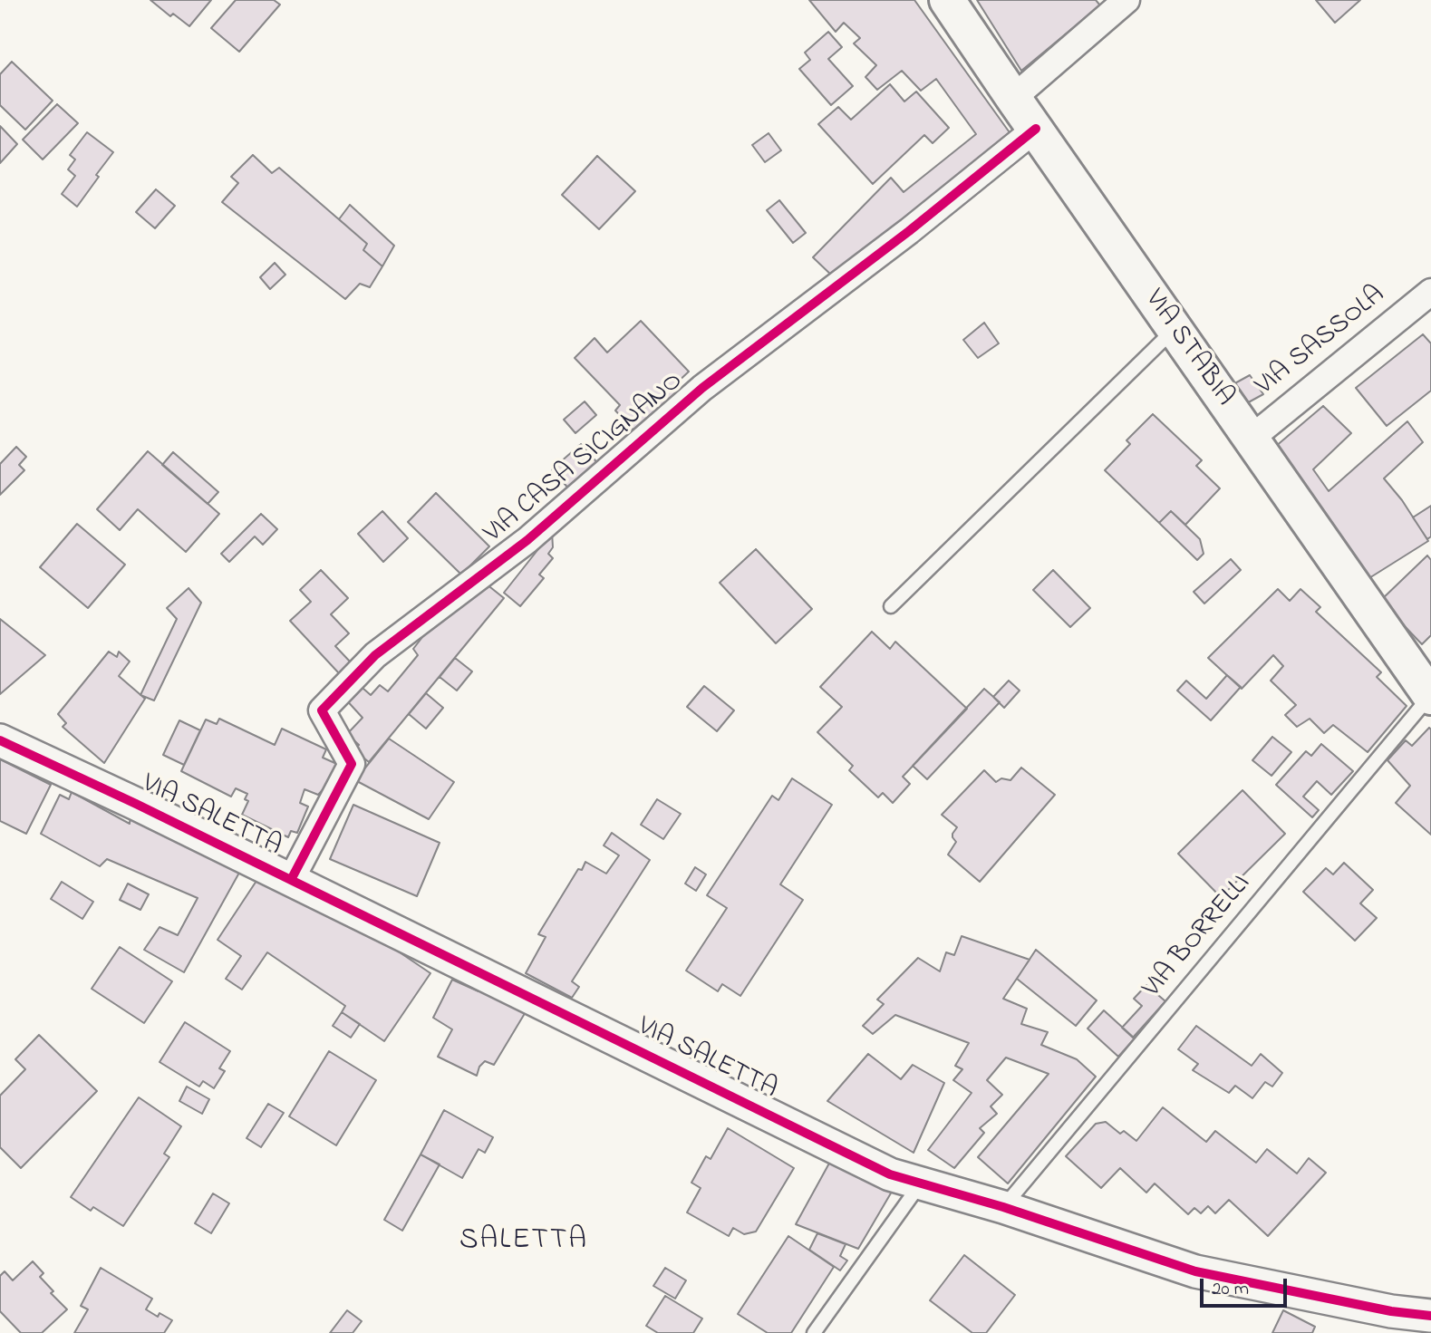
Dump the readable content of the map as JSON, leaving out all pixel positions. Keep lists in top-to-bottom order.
{
  "streets": {
    "main road": ["VIA STABIA"],
    "street": ["VIA SASSOLA", "VIA CASA SICIGNANO", "VIA SALETTA"],
    "lane": ["VIA BORRELLI"]
  },
  "crossings": [
    ["VIA SASSOLA", "VIA STABIA"],
    ["VIA STABIA", "VIA CASA SICIGNANO"],
    ["VIA STABIA", "VIA BORRELLI"],
    ["VIA CASA SICIGNANO", "VIA SALETTA"],
    ["VIA SALETTA", "VIA BORRELLI"]
  ],
  "districts": ["SALETTA"],
  "scale_bar": "20 m"
}
